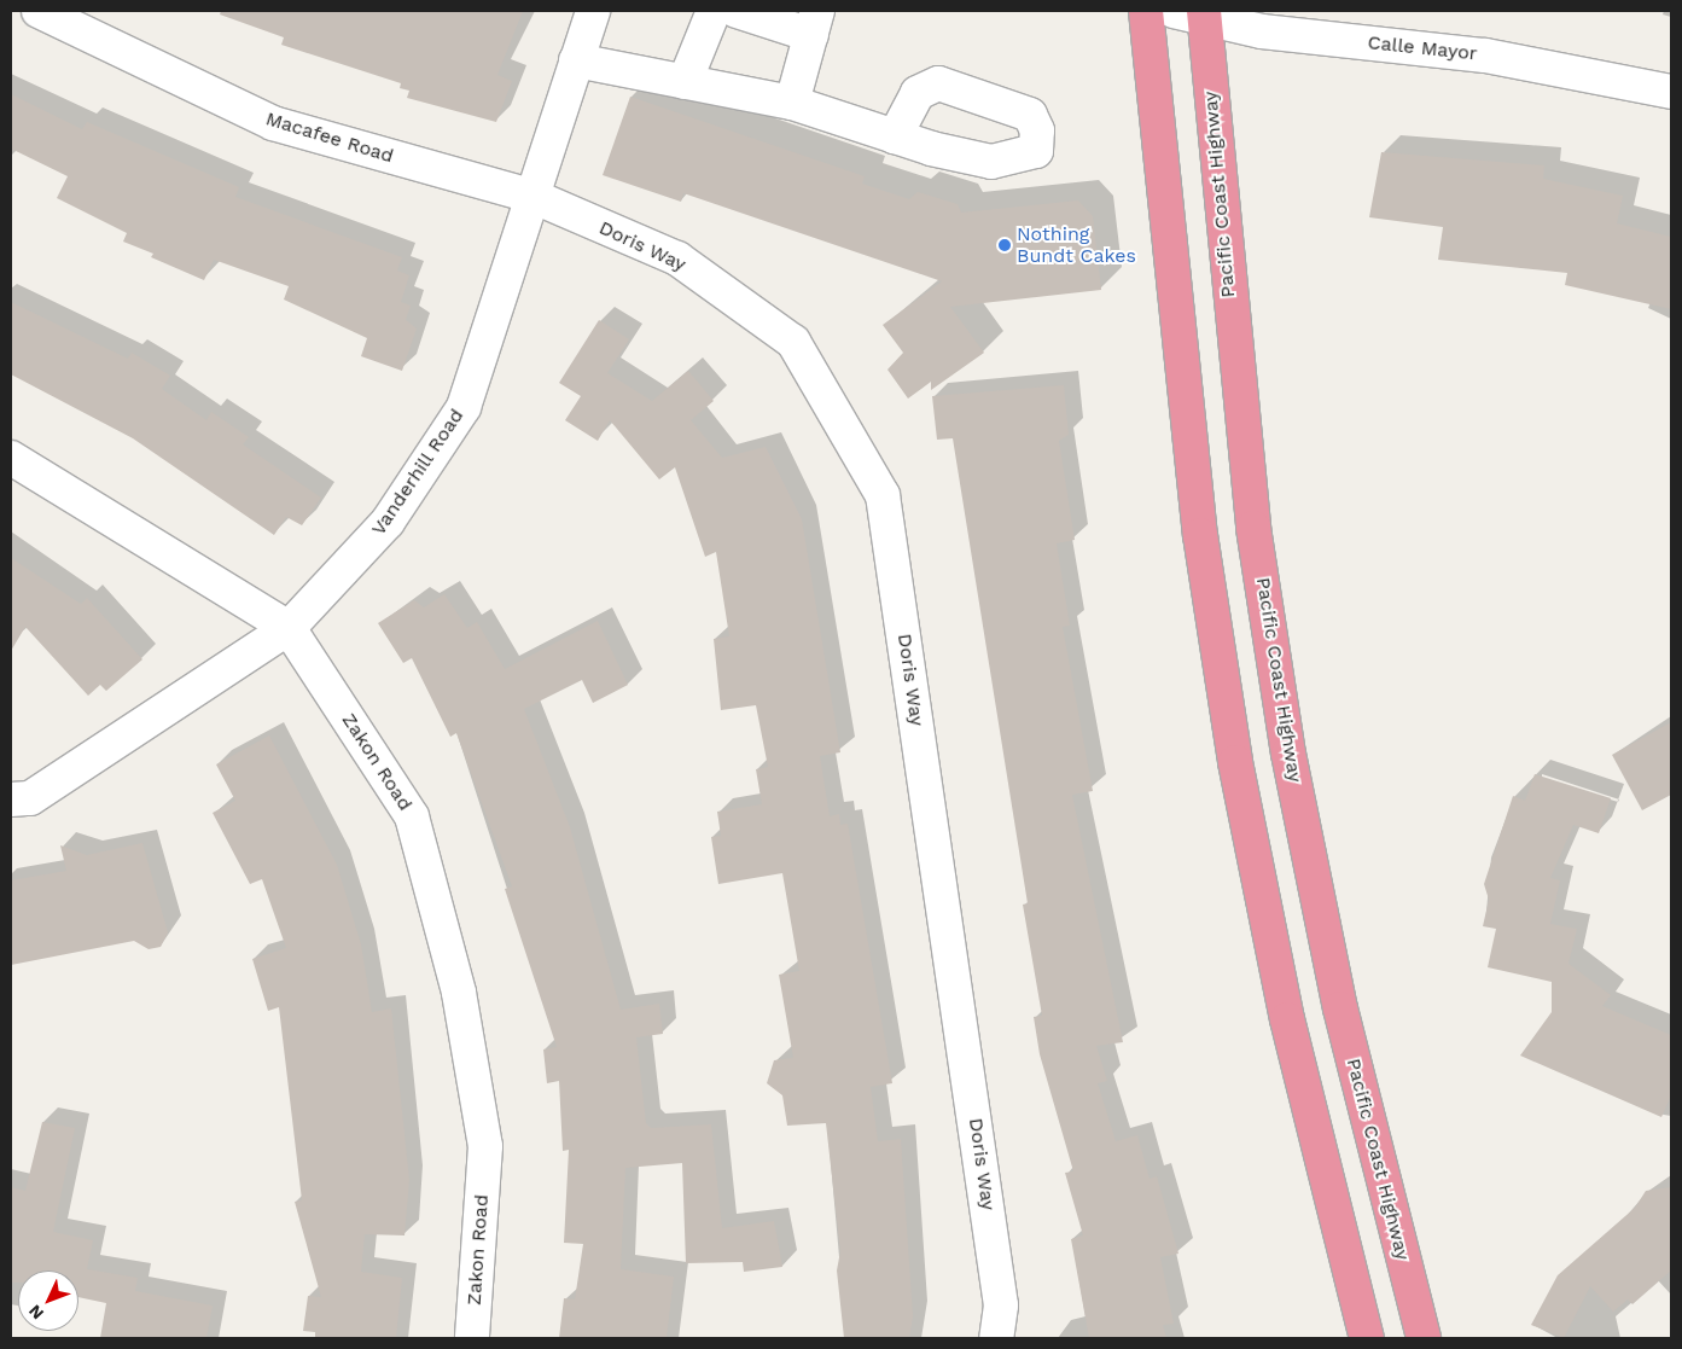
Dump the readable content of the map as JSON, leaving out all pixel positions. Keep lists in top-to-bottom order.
{
  "streets": {
    "highway": ["Pacific Coast Highway"],
    "street": [
      "Calle Mayor",
      "Macafee Road",
      "Doris Way",
      "Vanderhill Road",
      "Zakon Road"
    ]
  },
  "crossings": [
    ["Calle Mayor", "Pacific Coast Highway"],
    ["Macafee Road", "Doris Way"],
    ["Macafee Road", "Vanderhill Road"],
    ["Doris Way", "Vanderhill Road"],
    ["Vanderhill Road", "Zakon Road"]
  ],
  "places": ["Nothing Bundt Cakes"],
  "north": "bottom left"
}
